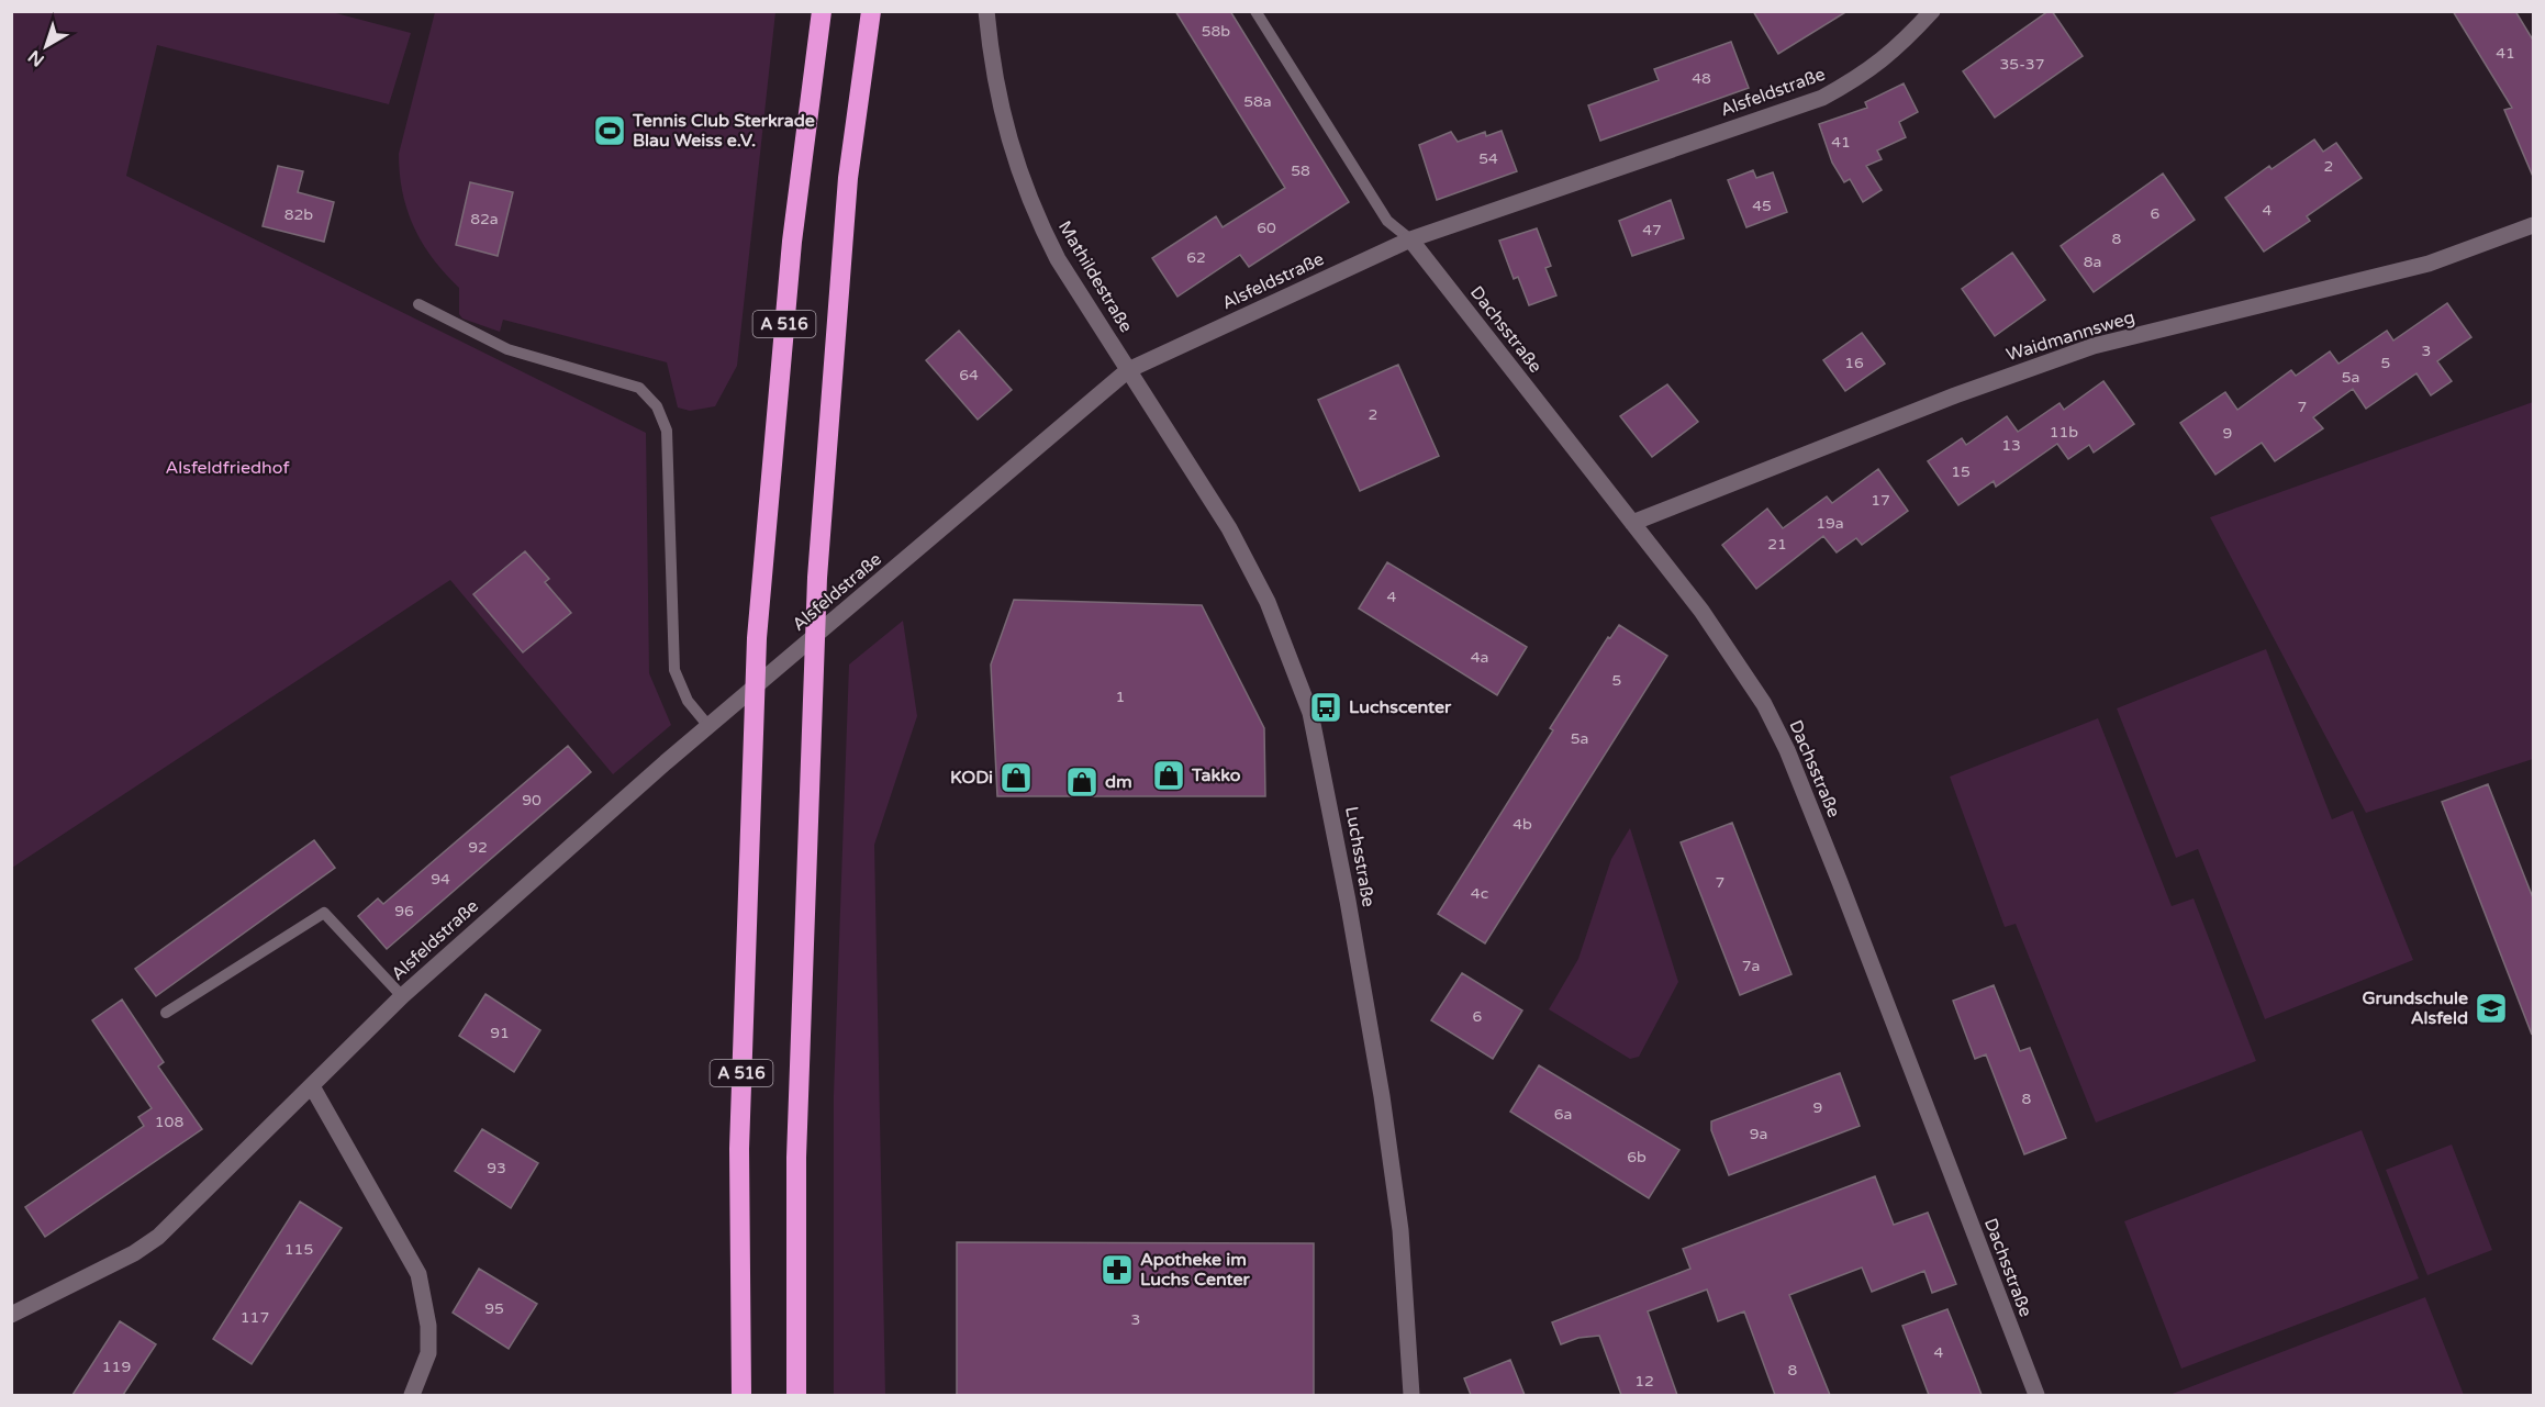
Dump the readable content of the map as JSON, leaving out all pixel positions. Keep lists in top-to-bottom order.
{
  "streets": {
    "highway": ["A 516"],
    "street": [
      "Alsfeldstraße",
      "Mathildestraße",
      "Dachsstraße",
      "Waidmannsweg",
      "Luchsstraße"
    ]
  },
  "crossings": [
    ["Alsfeldstraße", "Mathildestraße"],
    ["Alsfeldstraße", "Dachsstraße"],
    ["Alsfeldstraße", "Luchsstraße"],
    ["Mathildestraße", "Luchsstraße"],
    ["Dachsstraße", "Waidmannsweg"]
  ],
  "parks": ["Alsfeldfriedhof"],
  "places": {
    "sports": ["Tennis Club Sterkrade Blau Weiss e.V."],
    "bus stop": ["Luchscenter"],
    "shop": ["Takko", "KODi", "dm"],
    "school or university": ["Grundschule Alsfeld"],
    "pharmacy": ["Apotheke im Luchs Center"]
  },
  "house_numbers": [
    "58b",
    "41",
    "35-37",
    "48",
    "58a",
    "41",
    "54",
    "2",
    "58",
    "45",
    "4",
    "6",
    "82b",
    "82a",
    "60",
    "47",
    "8",
    "62",
    "8a",
    "3",
    "16",
    "5",
    "64",
    "5a",
    "7",
    "2",
    "11b",
    "9",
    "13",
    "15",
    "17",
    "19a",
    "21",
    "4",
    "4a",
    "5",
    "1",
    "5a",
    "90",
    "4b",
    "92",
    "94",
    "7",
    "4c",
    "96",
    "7a",
    "6",
    "91",
    "8",
    "9",
    "6a",
    "108",
    "9a",
    "6b",
    "93",
    "115",
    "95",
    "117",
    "3",
    "4",
    "119",
    "8",
    "12"
  ],
  "north": "bottom left"
}
